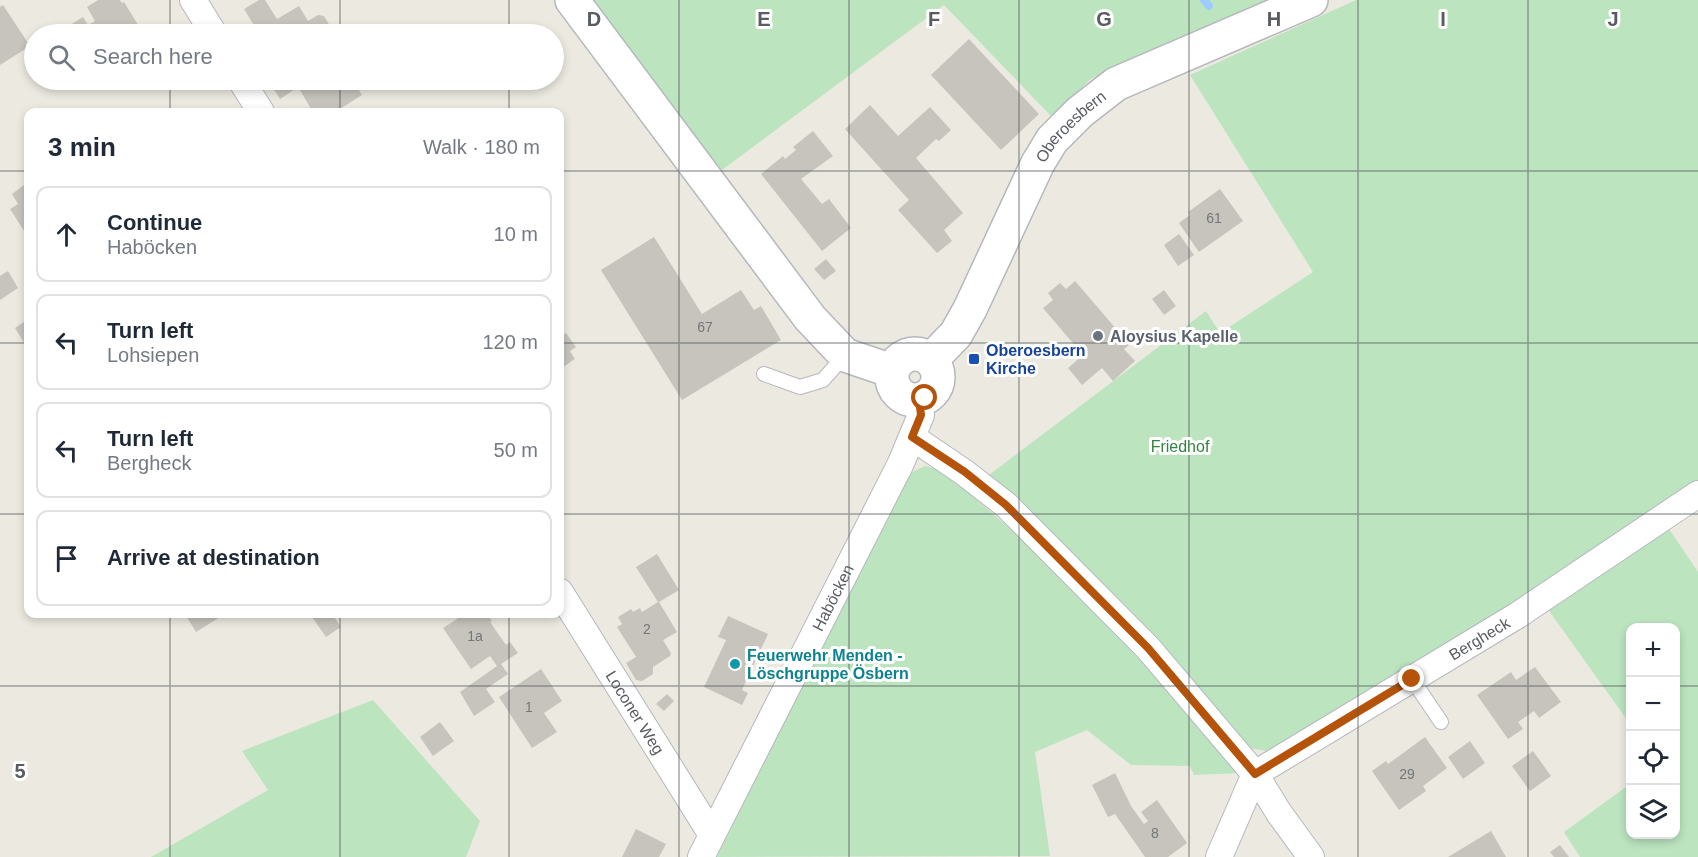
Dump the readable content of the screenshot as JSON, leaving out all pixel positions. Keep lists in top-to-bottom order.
{
  "streets": {
    "street": [
      "Oberoesbern",
      "Haböcken",
      "Bergheck",
      "Loconer Weg"
    ]
  },
  "crossings": [
    ["Oberoesbern", "Haböcken"],
    ["Haböcken", "Loconer Weg"]
  ],
  "parks": ["Friedhof"],
  "places": {
    "other": ["Aloysius Kapelle", "Feuerwehr Menden - Löschgruppe Ösbern"],
    "transit": ["Oberoesbern Kirche"]
  },
  "house_numbers": [
    "61",
    "67",
    "2",
    "1a",
    "1",
    "29",
    "8"
  ],
  "page": {
    "search": "Search here",
    "heading": ["3 min", "Walk · 180 m"],
    "list": [
      ["Continue", "Haböcken", "10 m"],
      ["Turn left", "Lohsiepen", "120 m"],
      ["Turn left", "Bergheck", "50 m"],
      "Arrive at destination"
    ],
    "map_buttons": ["+", "−"]
  },
  "grid": {
    "columns": [
      "D",
      "E",
      "F",
      "G",
      "H",
      "I",
      "J"
    ],
    "rows": ["5"]
  }
}
